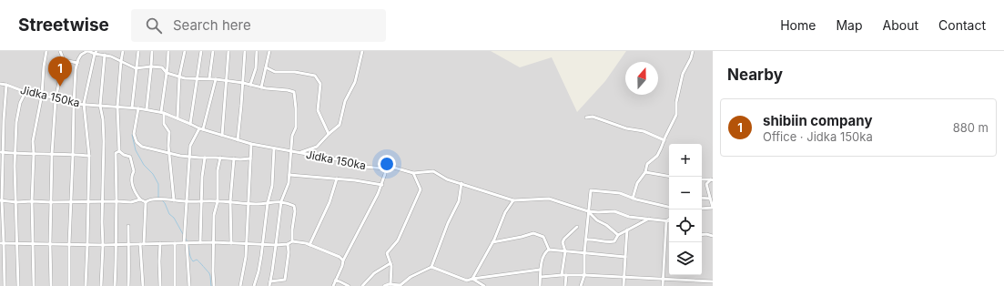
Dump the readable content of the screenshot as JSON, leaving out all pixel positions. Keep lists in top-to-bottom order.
{
  "streets": {
    "street": ["Jidka 150ka"]
  },
  "north": "top",
  "page": {
    "header": "Streetwise",
    "search": "Search here",
    "nav": [
      "Home",
      "Map",
      "About",
      "Contact"
    ],
    "heading": "Nearby",
    "pins": "1",
    "list": [
      {
        "mark": "1",
        "name": "shibiin company",
        "note": "Office · Jidka 150ka",
        "value": "880 m"
      }
    ],
    "map_buttons": ["+", "−"]
  }
}
